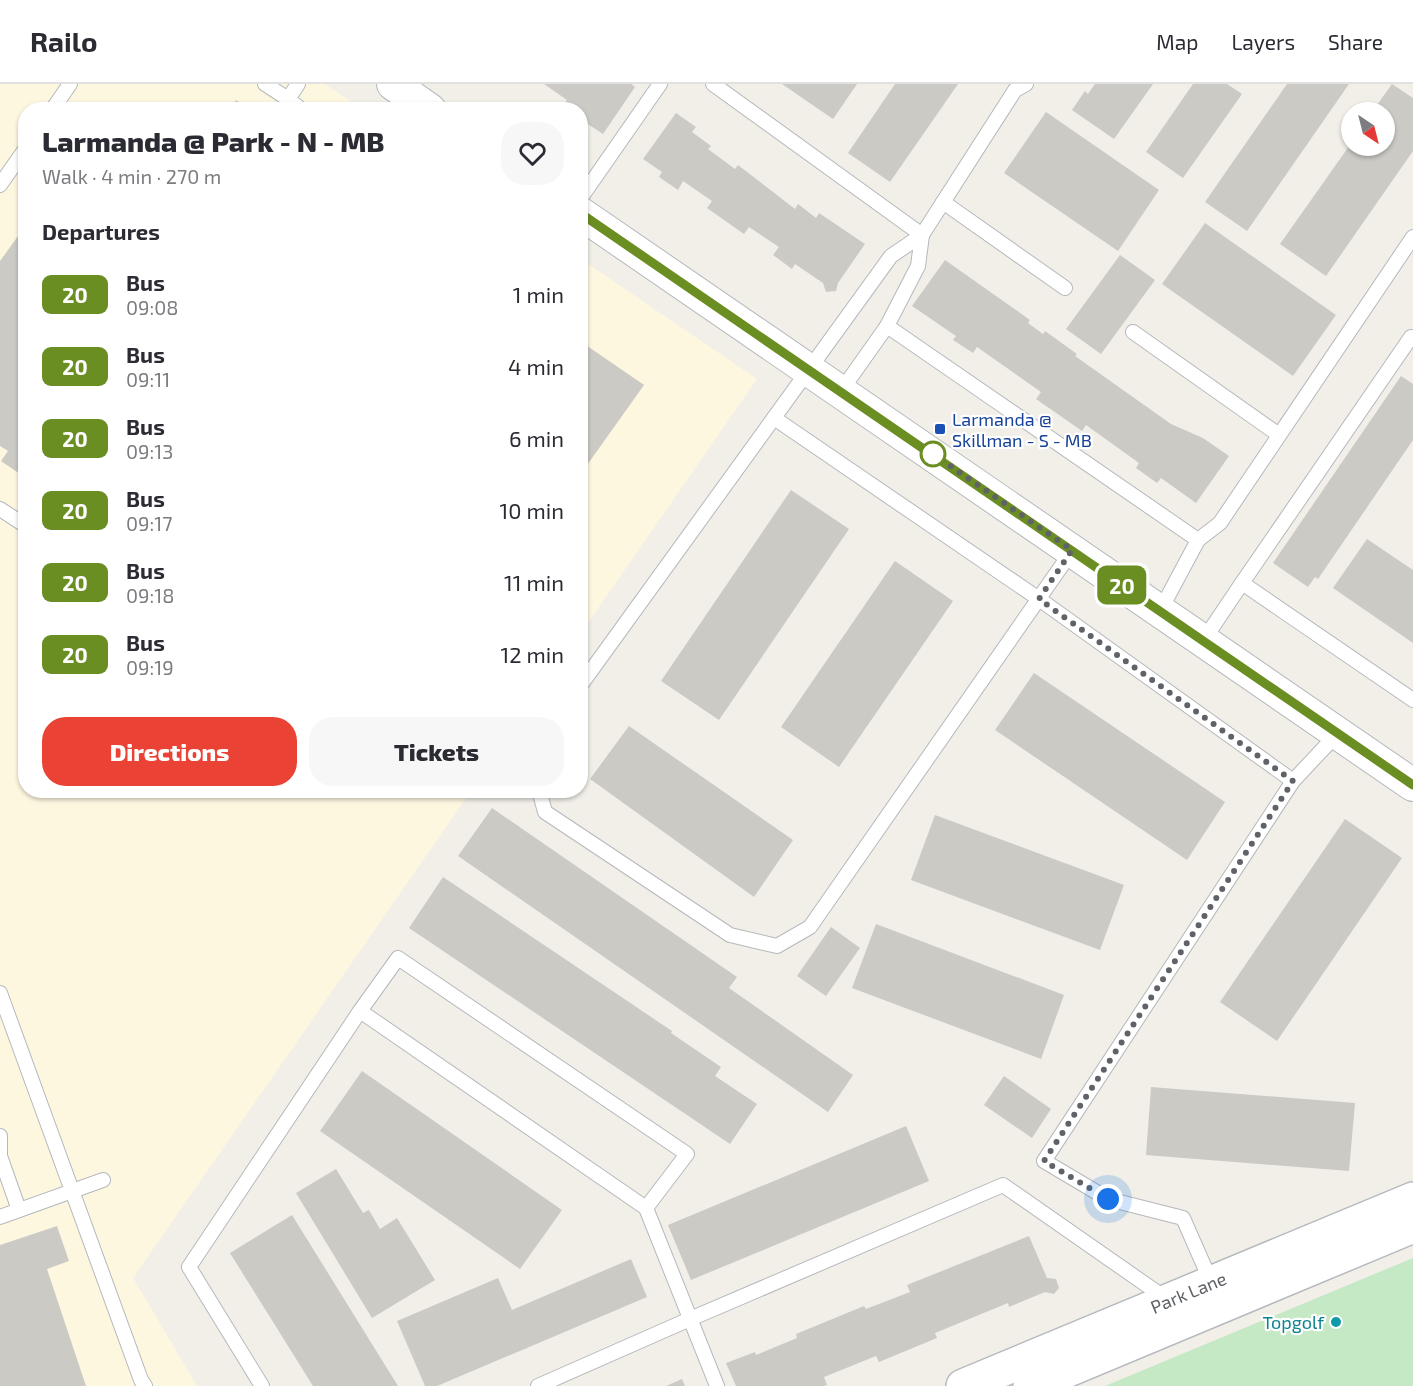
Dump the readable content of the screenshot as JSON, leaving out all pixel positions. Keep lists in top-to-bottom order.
{
  "streets": {
    "main road": ["Park Lane"]
  },
  "places": {
    "transit": ["Larmanda @ Skillman - S - MB"],
    "other": ["Topgolf"]
  },
  "lines": ["bus line 20"],
  "north": "bottom right",
  "page": {
    "header": "Railo",
    "nav": ["Map", "Layers", "Share"],
    "on_map": "20",
    "heading": [
      ["Larmanda @ Park - N - MB", "Walk · 4 min · 270 m"],
      "Departures"
    ],
    "list": [
      {
        "mark": "20",
        "name": "Bus",
        "note": "09:08",
        "value": "1 min"
      },
      {
        "mark": "20",
        "name": "Bus",
        "note": "09:11",
        "value": "4 min"
      },
      {
        "mark": "20",
        "name": "Bus",
        "note": "09:13",
        "value": "6 min"
      },
      {
        "mark": "20",
        "name": "Bus",
        "note": "09:17",
        "value": "10 min"
      },
      {
        "mark": "20",
        "name": "Bus",
        "note": "09:18",
        "value": "11 min"
      },
      {
        "mark": "20",
        "name": "Bus",
        "note": "09:19",
        "value": "12 min"
      }
    ],
    "buttons": ["Directions", "Tickets"]
  }
}
